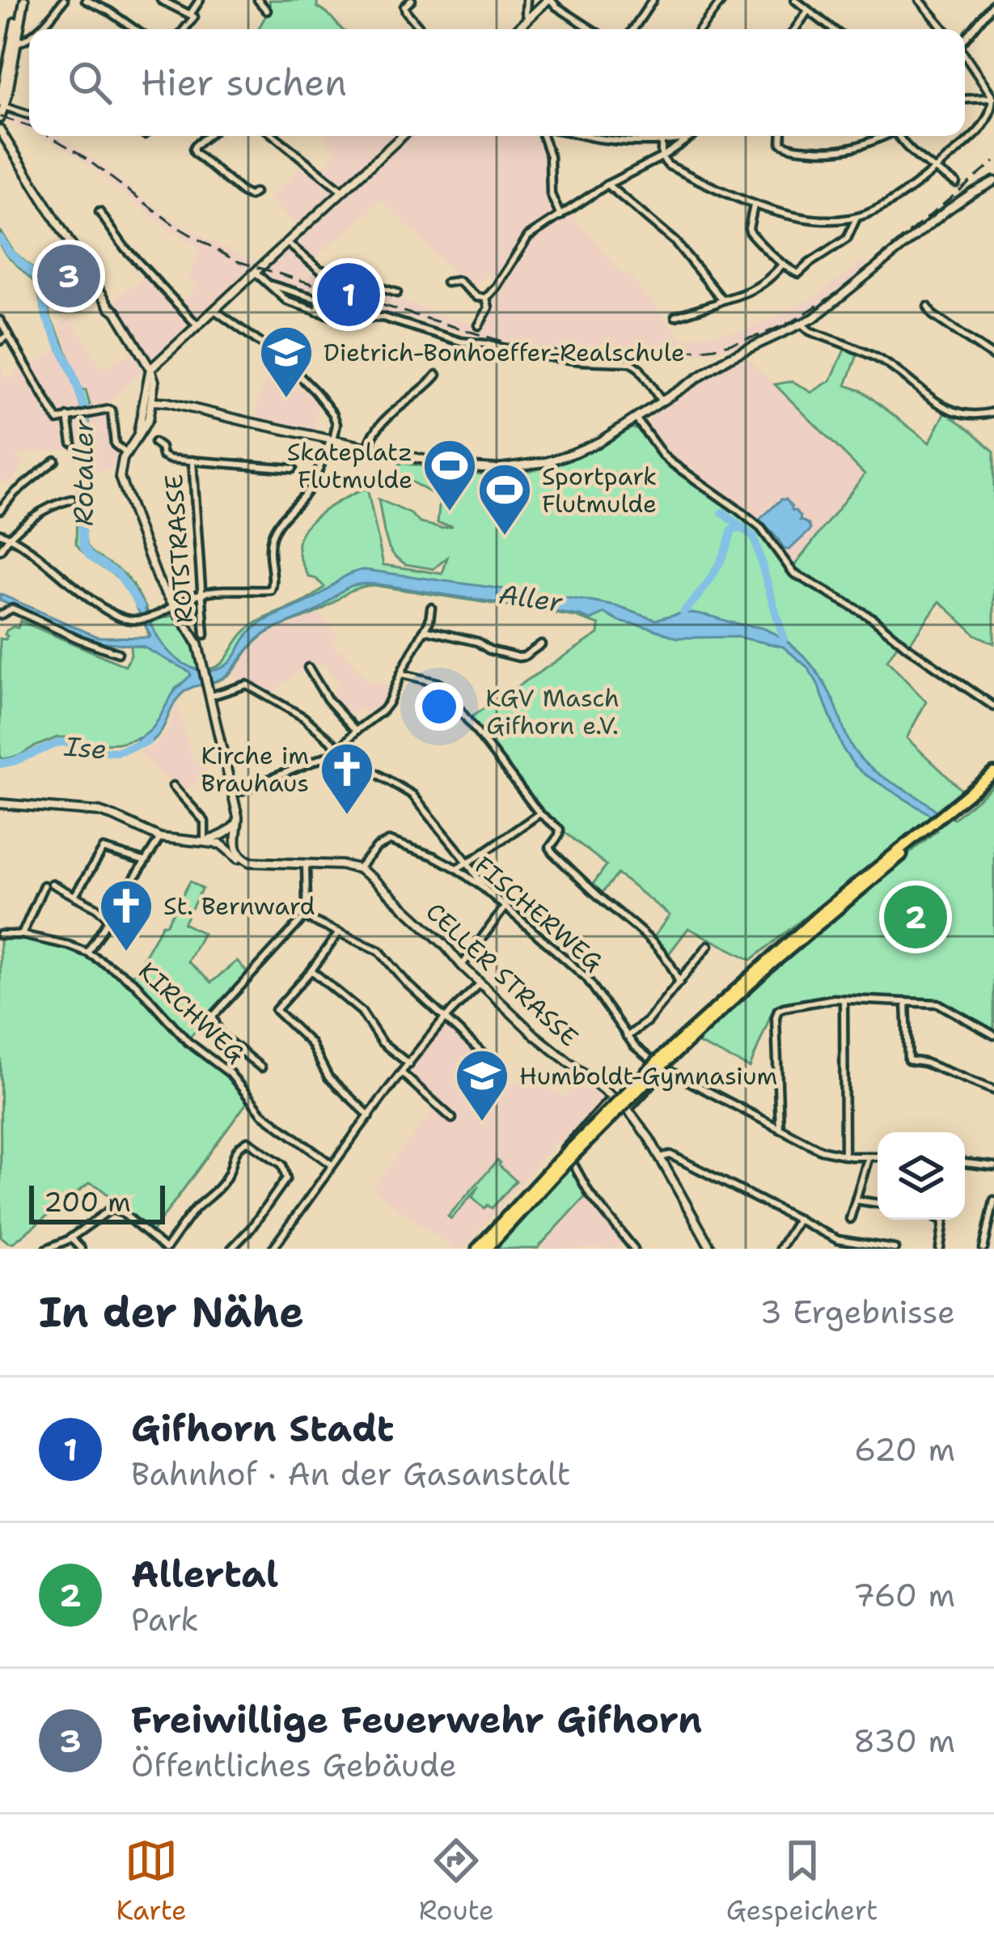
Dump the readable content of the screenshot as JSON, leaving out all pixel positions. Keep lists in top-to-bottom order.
{
  "streets": {
    "street": [
      "ROTSTRASSE",
      "FISCHERWEG",
      "CELLER STRASSE",
      "KIRCHWEG"
    ]
  },
  "crossings": [
    ["FISCHERWEG", "CELLER STRASSE"]
  ],
  "water": ["Rotaller", "Aller", "Ise"],
  "parks": ["KGV Masch Gifhorn e.V."],
  "places": {
    "school or university": ["Dietrich-Bonhoeffer-Realschule", "Humboldt-Gymnasium"],
    "sports": ["Skateplatz Flutmulde", "Sportpark Flutmulde"],
    "church": ["Kirche im Brauhaus", "St. Bernward"]
  },
  "scale_bar": "200 m",
  "page": {
    "search": "Hier suchen",
    "pins": ["3", "1", "2"],
    "scale": "200 m",
    "heading": ["In der Nähe", "3 Ergebnisse"],
    "list": [
      {
        "mark": "1",
        "name": "Gifhorn Stadt",
        "note": "Bahnhof · An der Gasanstalt",
        "value": "620 m"
      },
      {
        "mark": "2",
        "name": "Allertal",
        "note": "Park",
        "value": "760 m"
      },
      {
        "mark": "3",
        "name": "Freiwillige Feuerwehr Gifhorn",
        "note": "Öffentliches Gebäude",
        "value": "830 m"
      }
    ],
    "nav": ["Karte", "Route", "Gespeichert"]
  }
}
